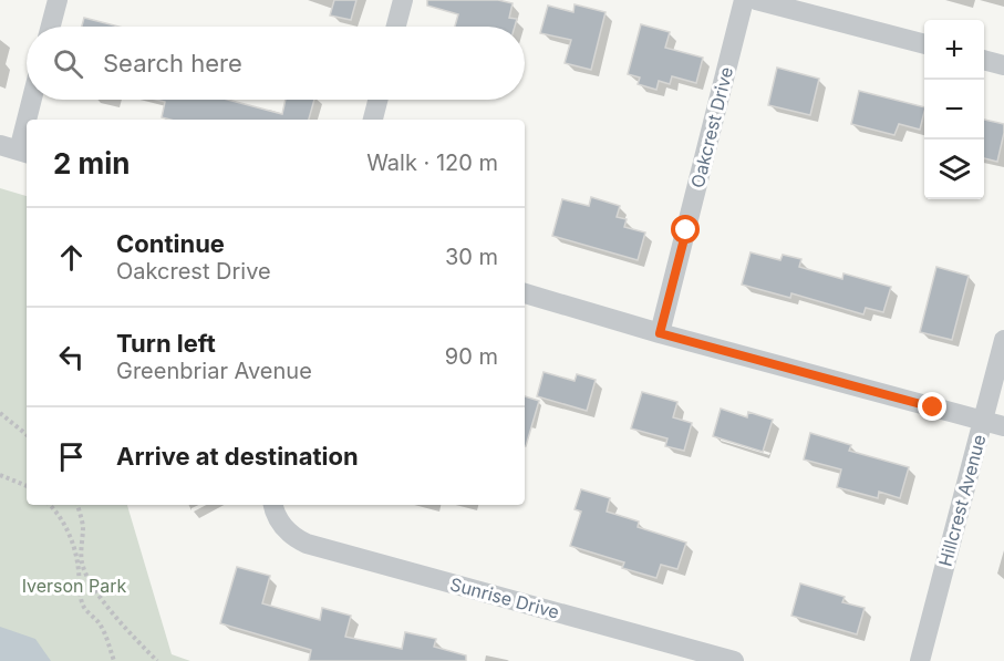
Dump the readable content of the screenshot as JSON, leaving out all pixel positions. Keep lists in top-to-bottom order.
{
  "streets": {
    "street": ["Oakcrest Drive", "Hillcrest Avenue", "Sunrise Drive"]
  },
  "parks": ["Iverson Park"],
  "page": {
    "map_buttons": ["+", "−"],
    "search": "Search here",
    "heading": ["2 min", "Walk · 120 m"],
    "list": [
      ["Continue", "Oakcrest Drive", "30 m"],
      ["Turn left", "Greenbriar Avenue", "90 m"],
      "Arrive at destination"
    ]
  }
}
